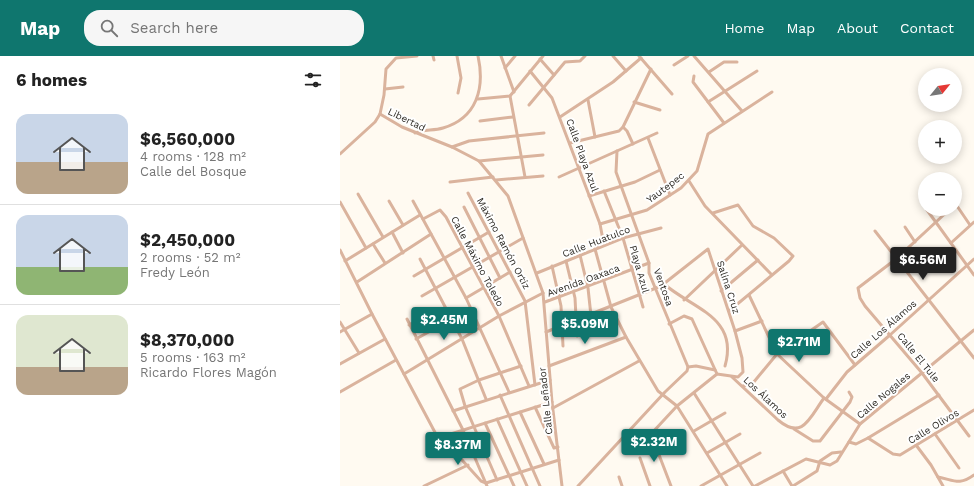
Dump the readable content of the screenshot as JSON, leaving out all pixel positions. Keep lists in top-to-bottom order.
{
  "streets": {
    "street": [
      "Libertad",
      "Calle Playa Azul",
      "Yautepec",
      "Calle Huatulco",
      "Máximo Ramón Ortiz",
      "Calle Máximo Toledo",
      "Playa Azul",
      "Avenida Oaxaca",
      "Ventosa",
      "Salina Cruz",
      "Calle Los Álamos",
      "Calle El Tule",
      "Calle Nogales",
      "Los Álamos",
      "Calle Leñador",
      "Calle Olivos"
    ]
  },
  "crossings": [
    ["Libertad", "Calle Leñador"],
    ["Calle Playa Azul", "Yautepec"],
    ["Calle Playa Azul", "Calle Huatulco"],
    ["Yautepec", "Playa Azul"],
    ["Yautepec", "Ventosa"],
    ["Calle Huatulco", "Playa Azul"],
    ["Calle Huatulco", "Ventosa"],
    ["Calle Huatulco", "Calle Leñador"],
    ["Playa Azul", "Avenida Oaxaca"],
    ["Playa Azul", "Salina Cruz"],
    ["Avenida Oaxaca", "Ventosa"],
    ["Avenida Oaxaca", "Calle Leñador"],
    ["Ventosa", "Salina Cruz"],
    ["Salina Cruz", "Los Álamos"],
    ["Calle Los Álamos", "Calle El Tule"],
    ["Calle Los Álamos", "Los Álamos"],
    ["Calle El Tule", "Calle Nogales"],
    ["Calle El Tule", "Calle Olivos"]
  ],
  "north": "top right",
  "page": {
    "header": "Map",
    "search": "Search here",
    "nav": [
      "Home",
      "Map",
      "About",
      "Contact"
    ],
    "heading": "6 homes",
    "map_buttons": ["+", "−"],
    "list": [
      {
        "name": "$6,560,000",
        "note": "4 rooms · 128 m² · Calle del Bosque"
      },
      {
        "name": "$2,450,000",
        "note": "2 rooms · 52 m² · Fredy León"
      },
      {
        "name": "$8,370,000",
        "note": "5 rooms · 163 m² · Ricardo Flores Magón"
      }
    ],
    "price": [
      "$6.56M",
      "$2.45M",
      "$5.09M",
      "$2.71M",
      "$2.32M",
      "$8.37M"
    ]
  }
}
